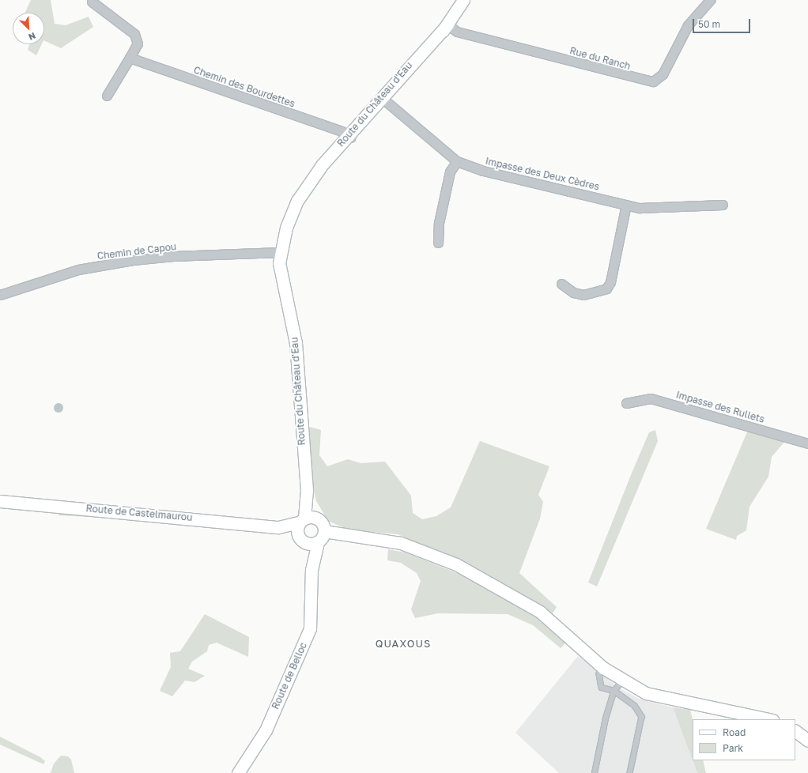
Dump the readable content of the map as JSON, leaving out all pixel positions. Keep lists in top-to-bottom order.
{
  "streets": {
    "street": [
      "Rue du Ranch",
      "Chemin des Bourdettes",
      "Route du Château d'Eau",
      "Impasse des Deux Cèdres",
      "Chemin de Capou",
      "Impasse des Rullets",
      "Route de Castelmaurou",
      "Route de Belloc"
    ]
  },
  "crossings": [
    ["Rue du Ranch", "Route du Château d'Eau"],
    ["Chemin des Bourdettes", "Route du Château d'Eau"],
    ["Route du Château d'Eau", "Impasse des Deux Cèdres"],
    ["Route du Château d'Eau", "Chemin de Capou"],
    ["Route du Château d'Eau", "Route de Castelmaurou"],
    ["Route du Château d'Eau", "Route de Belloc"],
    ["Route de Castelmaurou", "Route de Belloc"]
  ],
  "districts": ["QUAXOUS"],
  "legend": ["Road", "Park"],
  "scale_bar": "50 m",
  "north": "bottom right"
}
